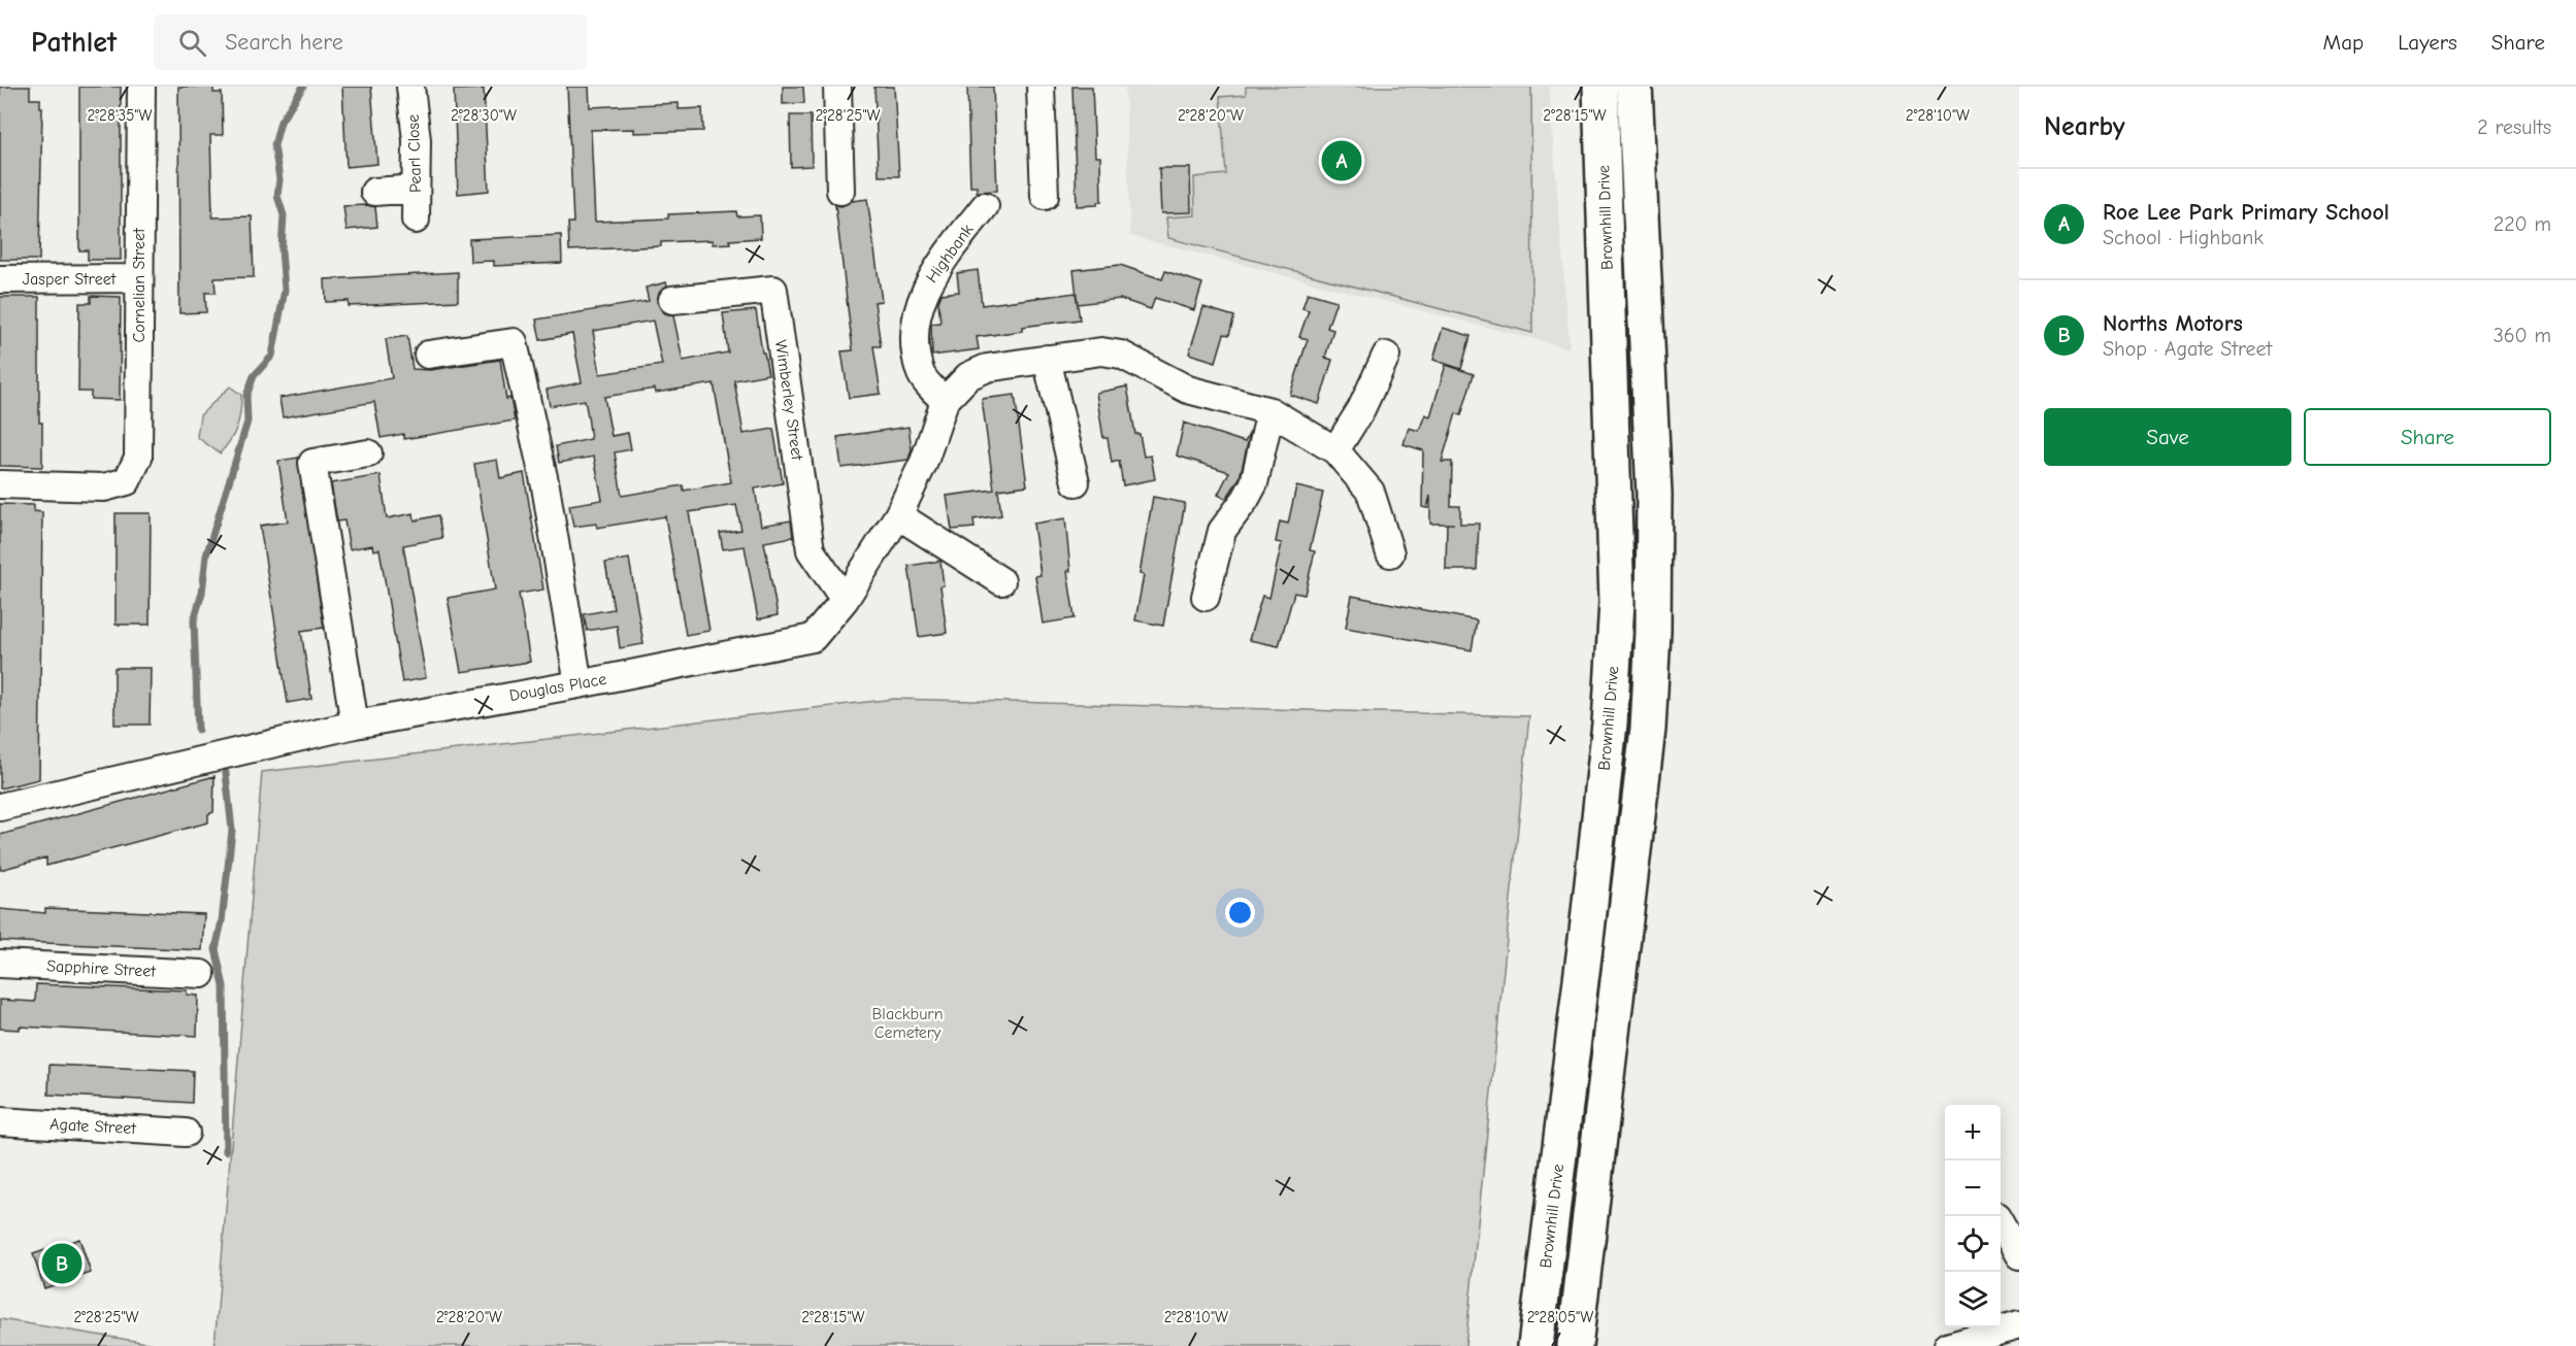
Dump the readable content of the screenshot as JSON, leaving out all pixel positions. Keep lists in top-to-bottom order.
{
  "streets": {
    "highway": ["Brownhill Drive"],
    "street": [
      "Pearl Close",
      "Highbank",
      "Jasper Street",
      "Cornelian Street",
      "Wimberley Street",
      "Douglas Place",
      "Sapphire Street",
      "Agate Street"
    ]
  },
  "crossings": [
    ["Highbank", "Douglas Place"],
    ["Jasper Street", "Cornelian Street"],
    ["Wimberley Street", "Douglas Place"]
  ],
  "parks": ["Blackburn Cemetery"],
  "page": {
    "header": "Pathlet",
    "search": "Search here",
    "nav": ["Map", "Layers", "Share"],
    "heading": ["Nearby", "2 results"],
    "pins": ["A", "B"],
    "list": [
      {
        "mark": "A",
        "name": "Roe Lee Park Primary School",
        "note": "School · Highbank",
        "value": "220 m"
      },
      {
        "mark": "B",
        "name": "Norths Motors",
        "note": "Shop · Agate Street",
        "value": "360 m"
      }
    ],
    "buttons": ["Save", "Share"],
    "map_buttons": ["+", "−"]
  },
  "coordinates": [
    "2°28'25\"W",
    "2°28'15\"W",
    "2°28'35\"W",
    "2°28'30\"W",
    "2°28'20\"W",
    "2°28'10\"W",
    "2°28'05\"W"
  ]
}
